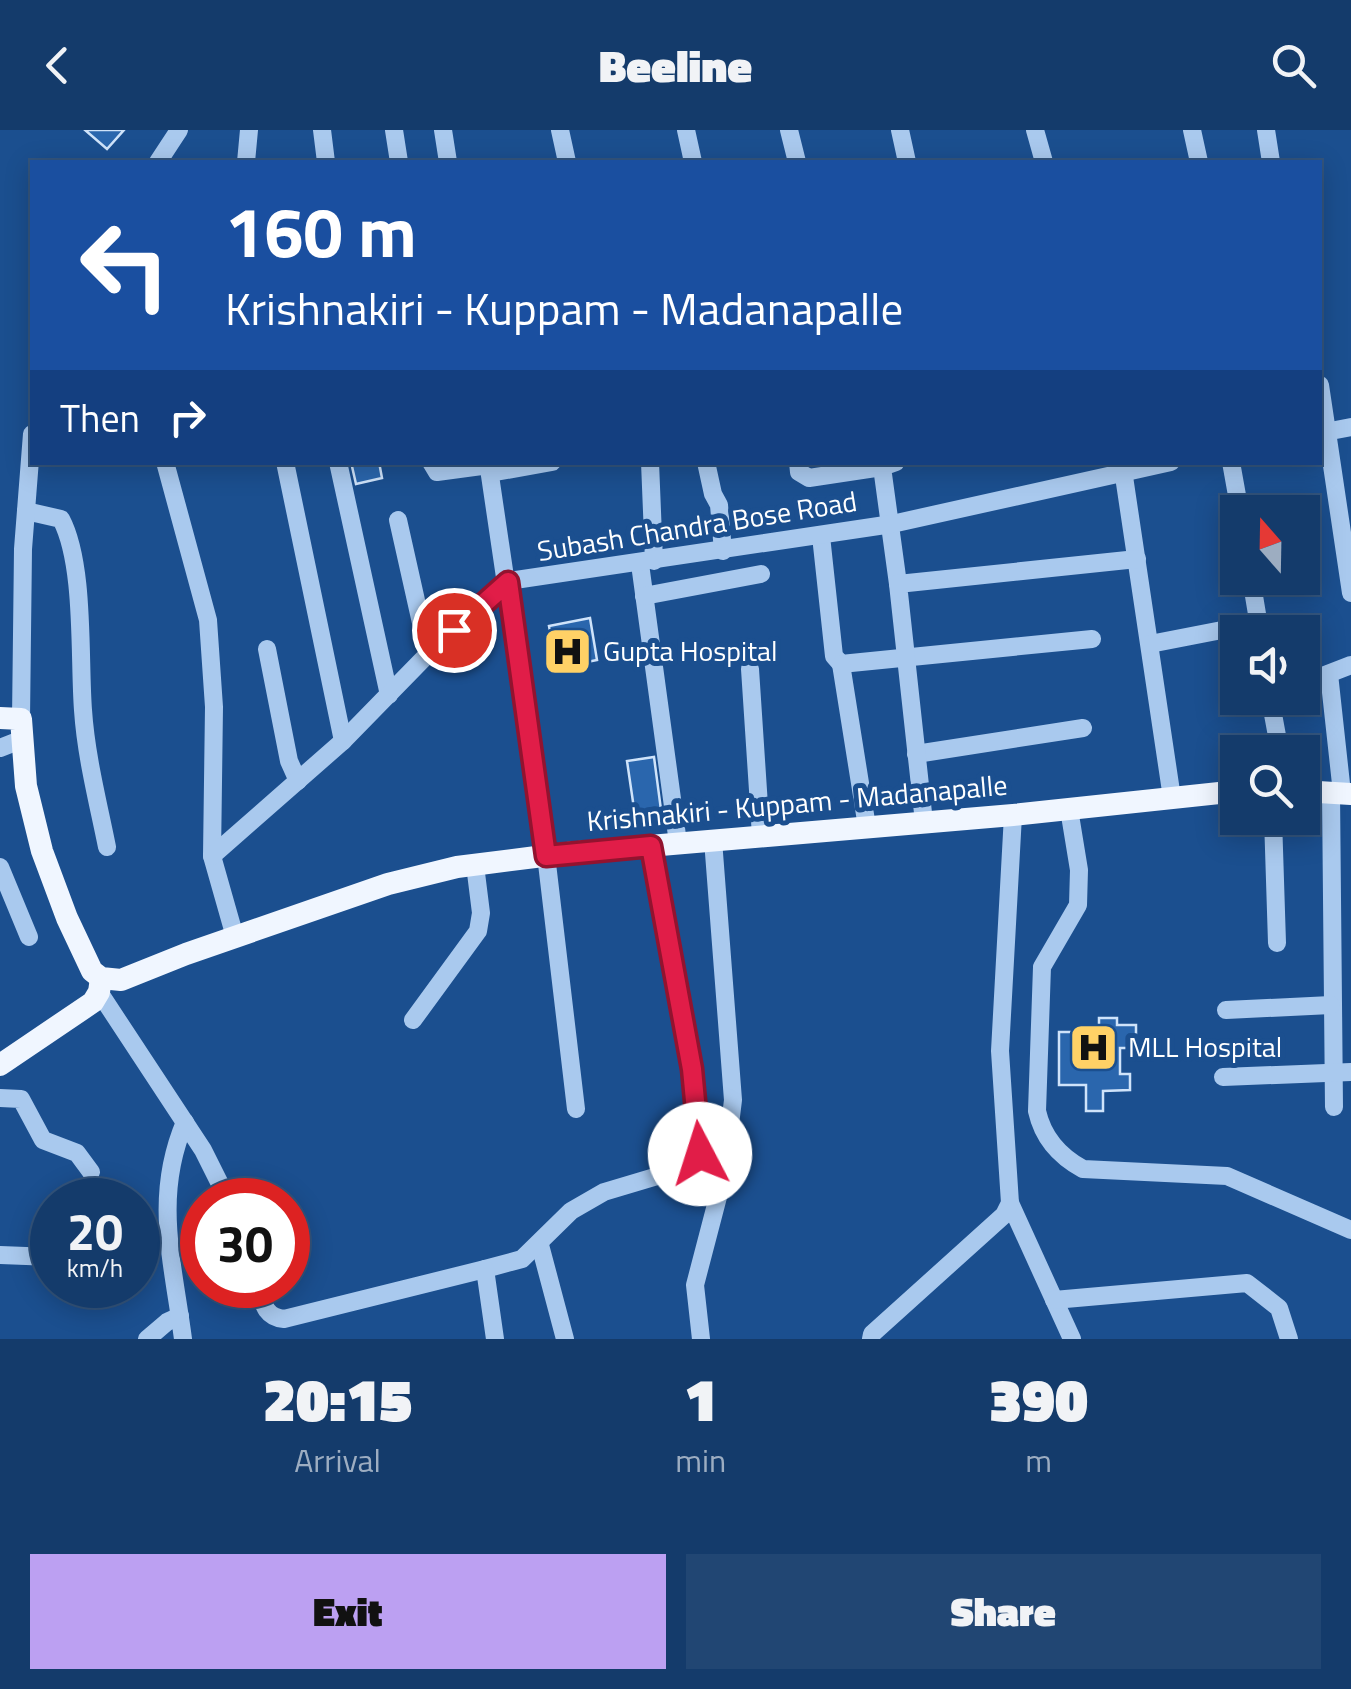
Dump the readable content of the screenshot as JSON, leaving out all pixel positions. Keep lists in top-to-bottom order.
{
  "streets": {
    "main road": ["Krishnakiri - Kuppam - Madanapalle"],
    "street": ["Subash Chandra Bose Road"]
  },
  "places": {
    "hospital": ["Gupta Hospital", "MLL Hospital"]
  },
  "north": "top",
  "page": {
    "header": "Beeline",
    "turn": ["160 m", "Krishnakiri - Kuppam - Madanapalle"],
    "then": "Then",
    "speed": "20 km/h",
    "limit": "30",
    "eta": [
      "20:15",
      "Arrival",
      "1",
      "min",
      "390",
      "m"
    ],
    "buttons": ["Exit", "Share"]
  }
}
